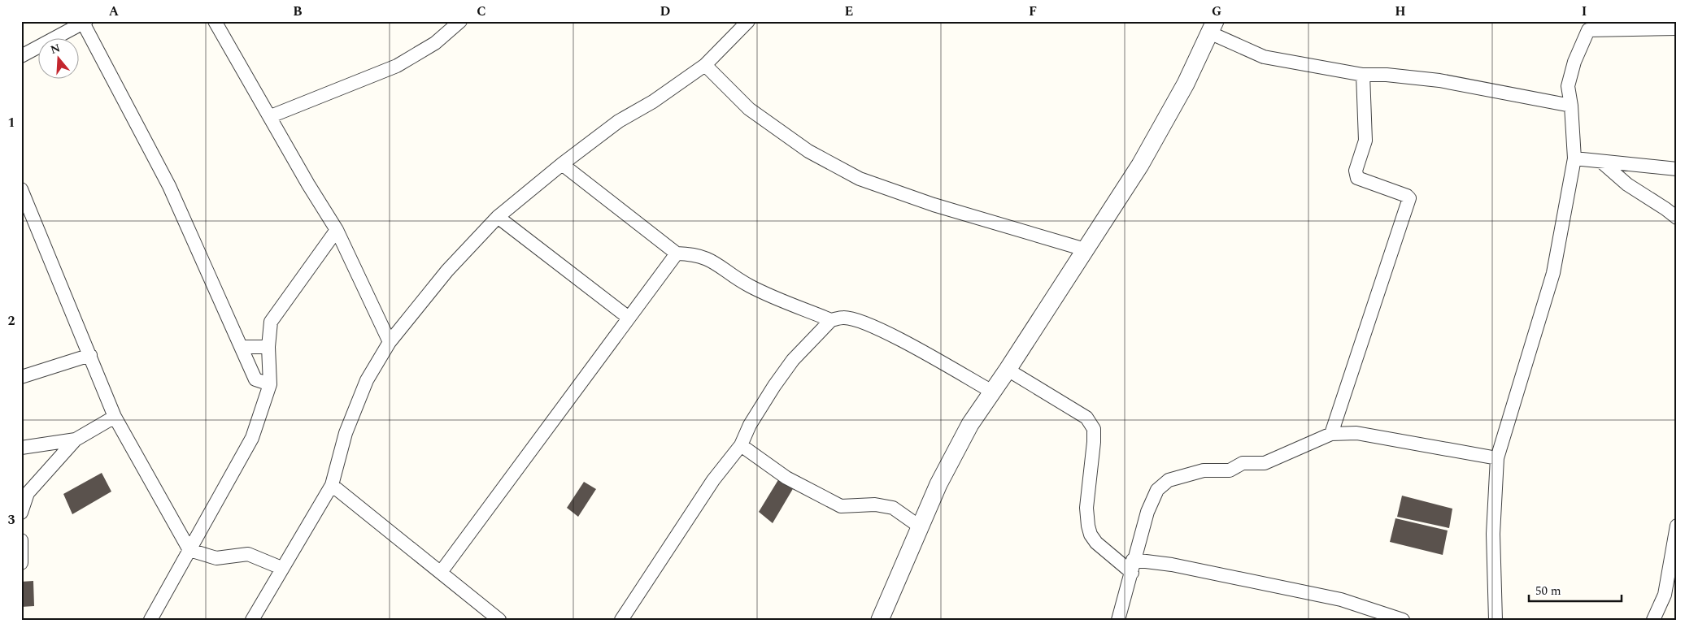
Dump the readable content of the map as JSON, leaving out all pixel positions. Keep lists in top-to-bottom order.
{
  "scale_bar": "50 m",
  "north": "top",
  "grid": {
    "columns": [
      "A",
      "B",
      "C",
      "D",
      "E",
      "F",
      "G",
      "H",
      "I"
    ],
    "rows": ["1", "2", "3"]
  }
}
